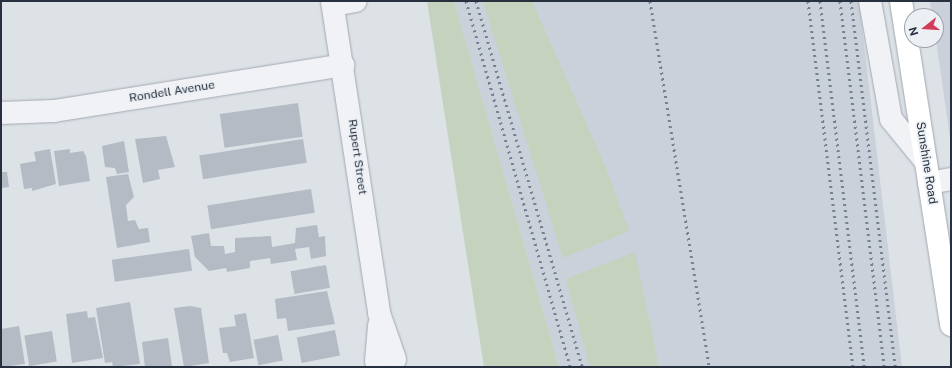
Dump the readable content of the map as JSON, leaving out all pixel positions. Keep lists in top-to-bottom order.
{
  "streets": {
    "main road": ["Sunshine Road"],
    "street": ["Rondell Avenue", "Rupert Street"]
  },
  "crossings": [
    ["Rondell Avenue", "Rupert Street"]
  ],
  "north": "left"
}
